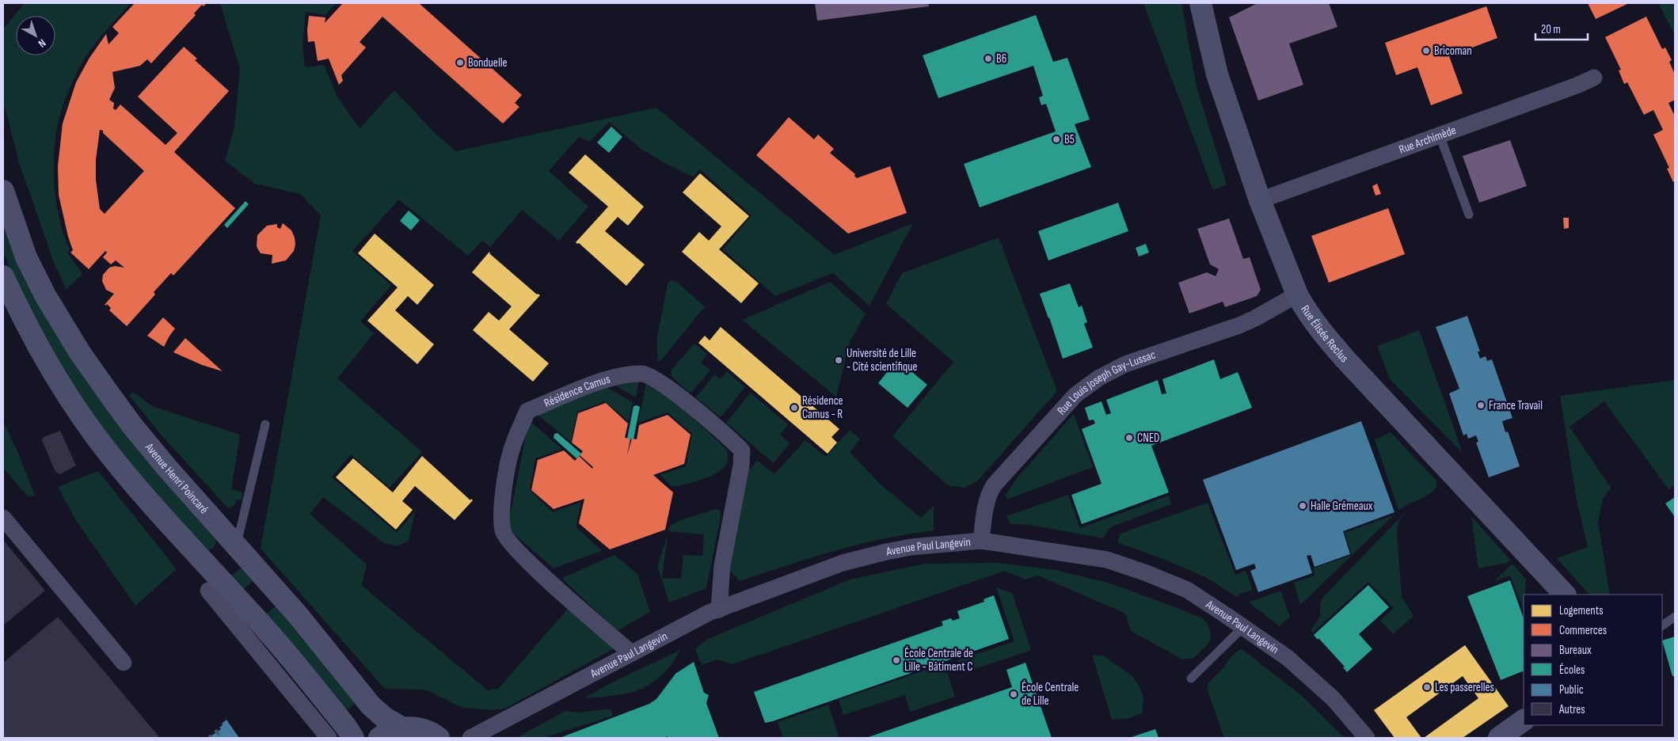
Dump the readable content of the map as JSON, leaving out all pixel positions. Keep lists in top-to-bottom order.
{
  "streets": {
    "street": [
      "Rue Archimède",
      "Rue Élisée Reclus",
      "Rue Louis Joseph Gay-Lussac",
      "Résidence Camus",
      "Avenue Henri Poincaré",
      "Avenue Paul Langevin"
    ]
  },
  "crossings": [
    ["Rue Archimède", "Rue Élisée Reclus"],
    ["Rue Élisée Reclus", "Rue Louis Joseph Gay-Lussac"],
    ["Rue Louis Joseph Gay-Lussac", "Avenue Paul Langevin"],
    ["Résidence Camus", "Avenue Paul Langevin"]
  ],
  "places": [
    "Bricoman",
    "B6",
    "Bonduelle",
    "B5",
    "Université de Lille ‐ Cité scientifique",
    "France Travail",
    "Résidence Camus - R",
    "CNED",
    "Halle Grémeaux",
    "École Centrale de Lille - Bâtiment C",
    "Les passerelles",
    "École Centrale de Lille"
  ],
  "legend": [
    "Logements",
    "Commerces",
    "Bureaux",
    "Écoles",
    "Public",
    "Autres"
  ],
  "scale_bar": "20 m",
  "north": "bottom right"
}
